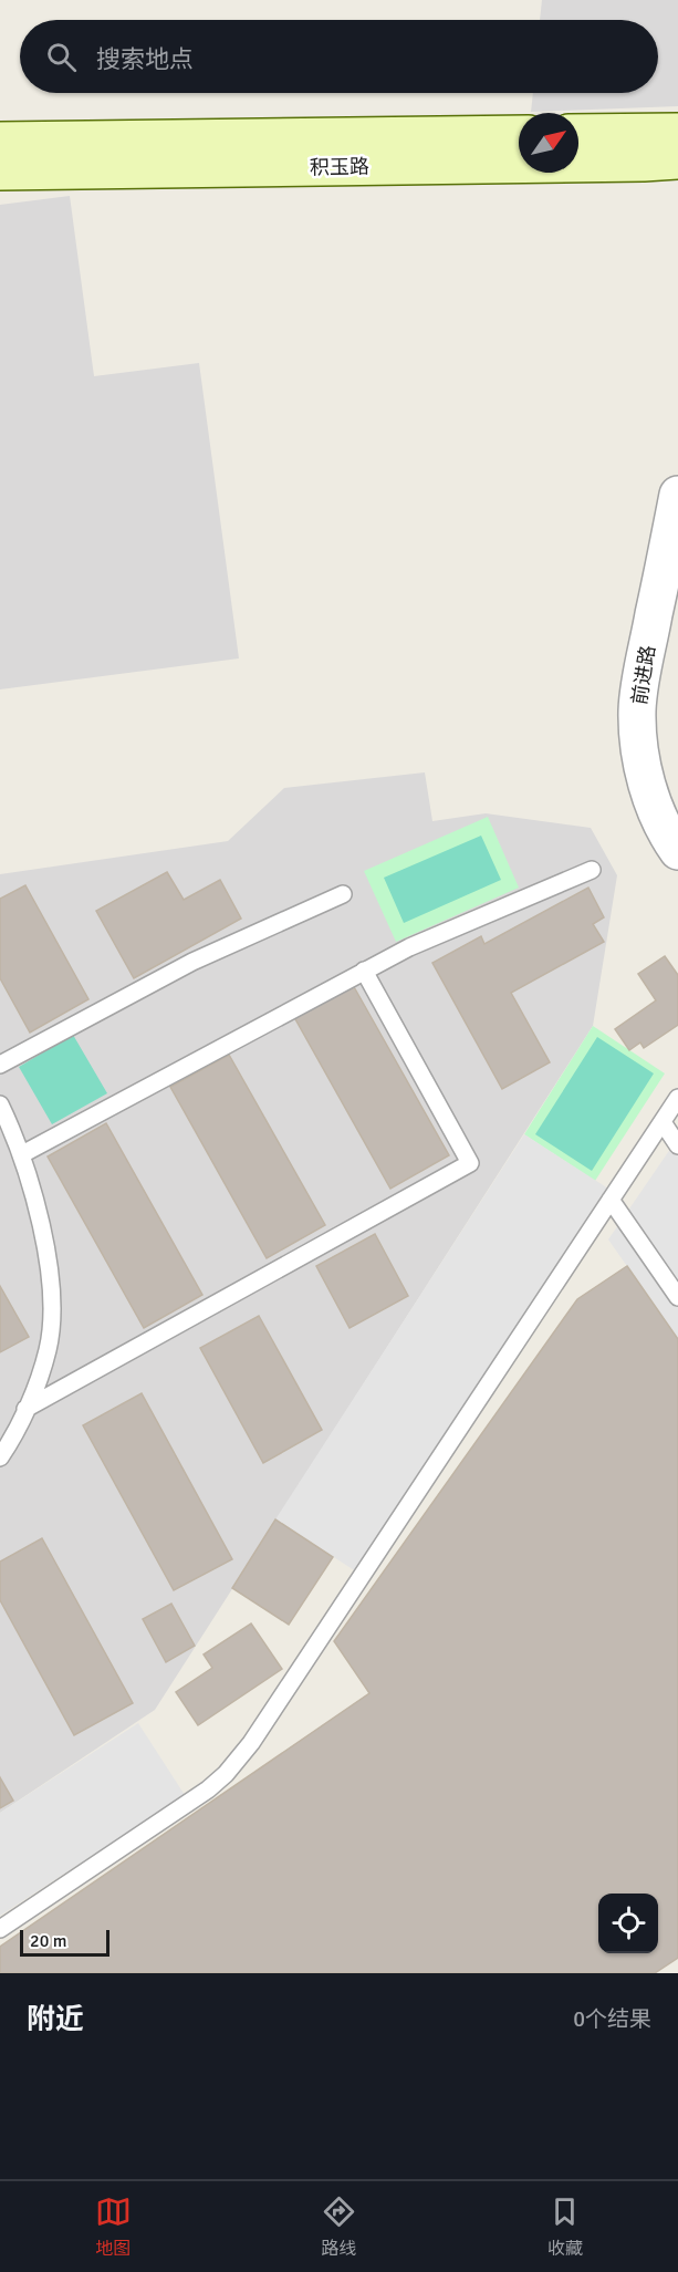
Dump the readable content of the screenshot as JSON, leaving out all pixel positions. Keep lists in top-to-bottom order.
{
  "streets": {
    "main road": ["积玉路"],
    "street": ["前进路"]
  },
  "scale_bar": "20 m",
  "north": "top right",
  "page": {
    "search": "搜索地点",
    "scale": "20 m",
    "heading": ["附近", "0个结果"],
    "nav": ["地图", "路线", "收藏"]
  }
}
